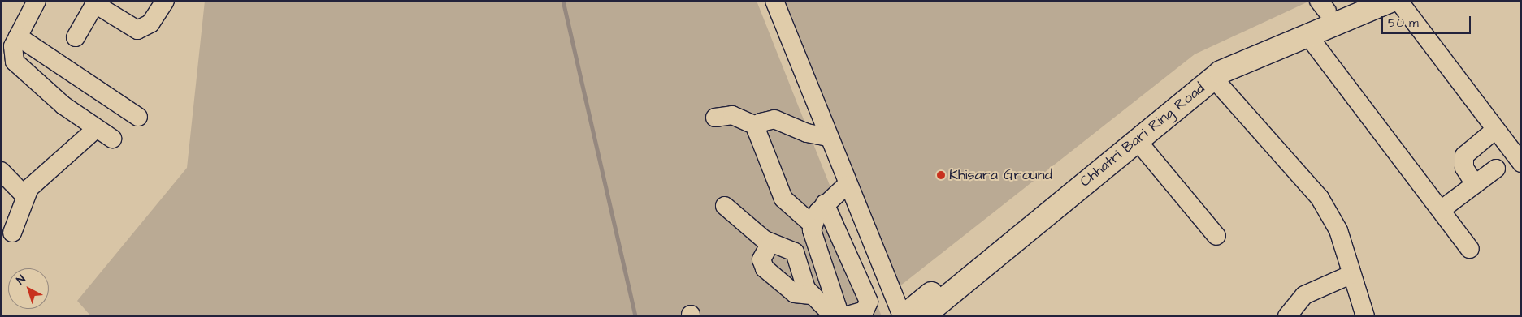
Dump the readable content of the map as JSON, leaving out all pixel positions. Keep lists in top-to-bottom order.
{
  "streets": {
    "main road": ["Chhatri Bari Ring Road"]
  },
  "places": ["Khisara Ground"],
  "scale_bar": "50 m",
  "north": "top left"
}
